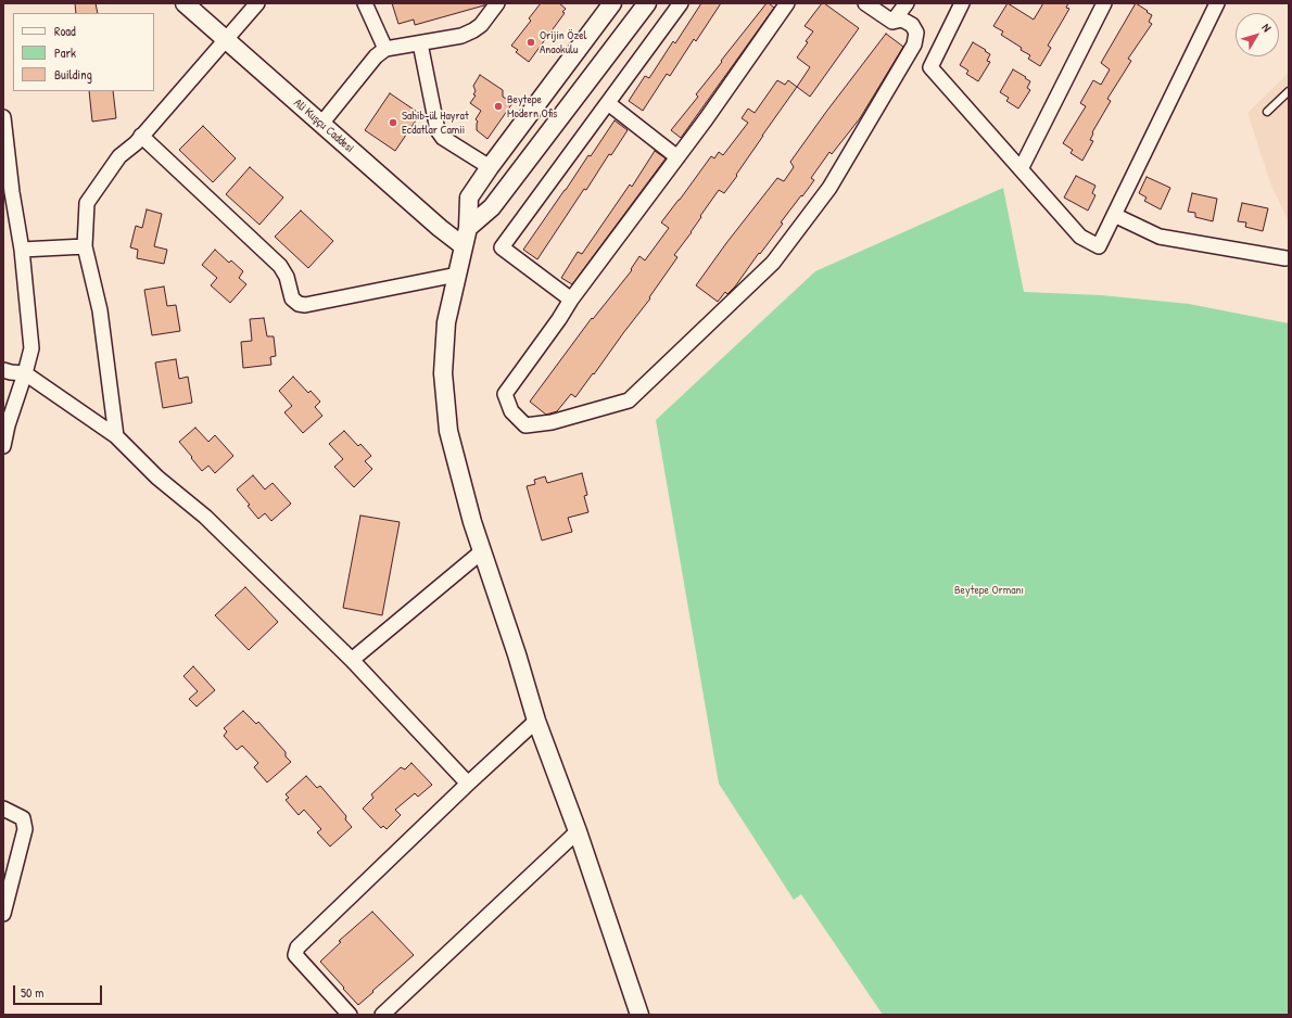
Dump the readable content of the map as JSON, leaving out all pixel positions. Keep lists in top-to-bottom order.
{
  "streets": {
    "street": ["Ali Kuşçu Caddesi"]
  },
  "parks": ["Beytepe Ormanı"],
  "places": ["Orijin Özel Anaokulu", "Beytepe Modern Ofis", "Sahib-ül Hayrat Ecdatlar Camii"],
  "legend": ["Road", "Park", "Building"],
  "scale_bar": "50 m",
  "north": "top right"
}
